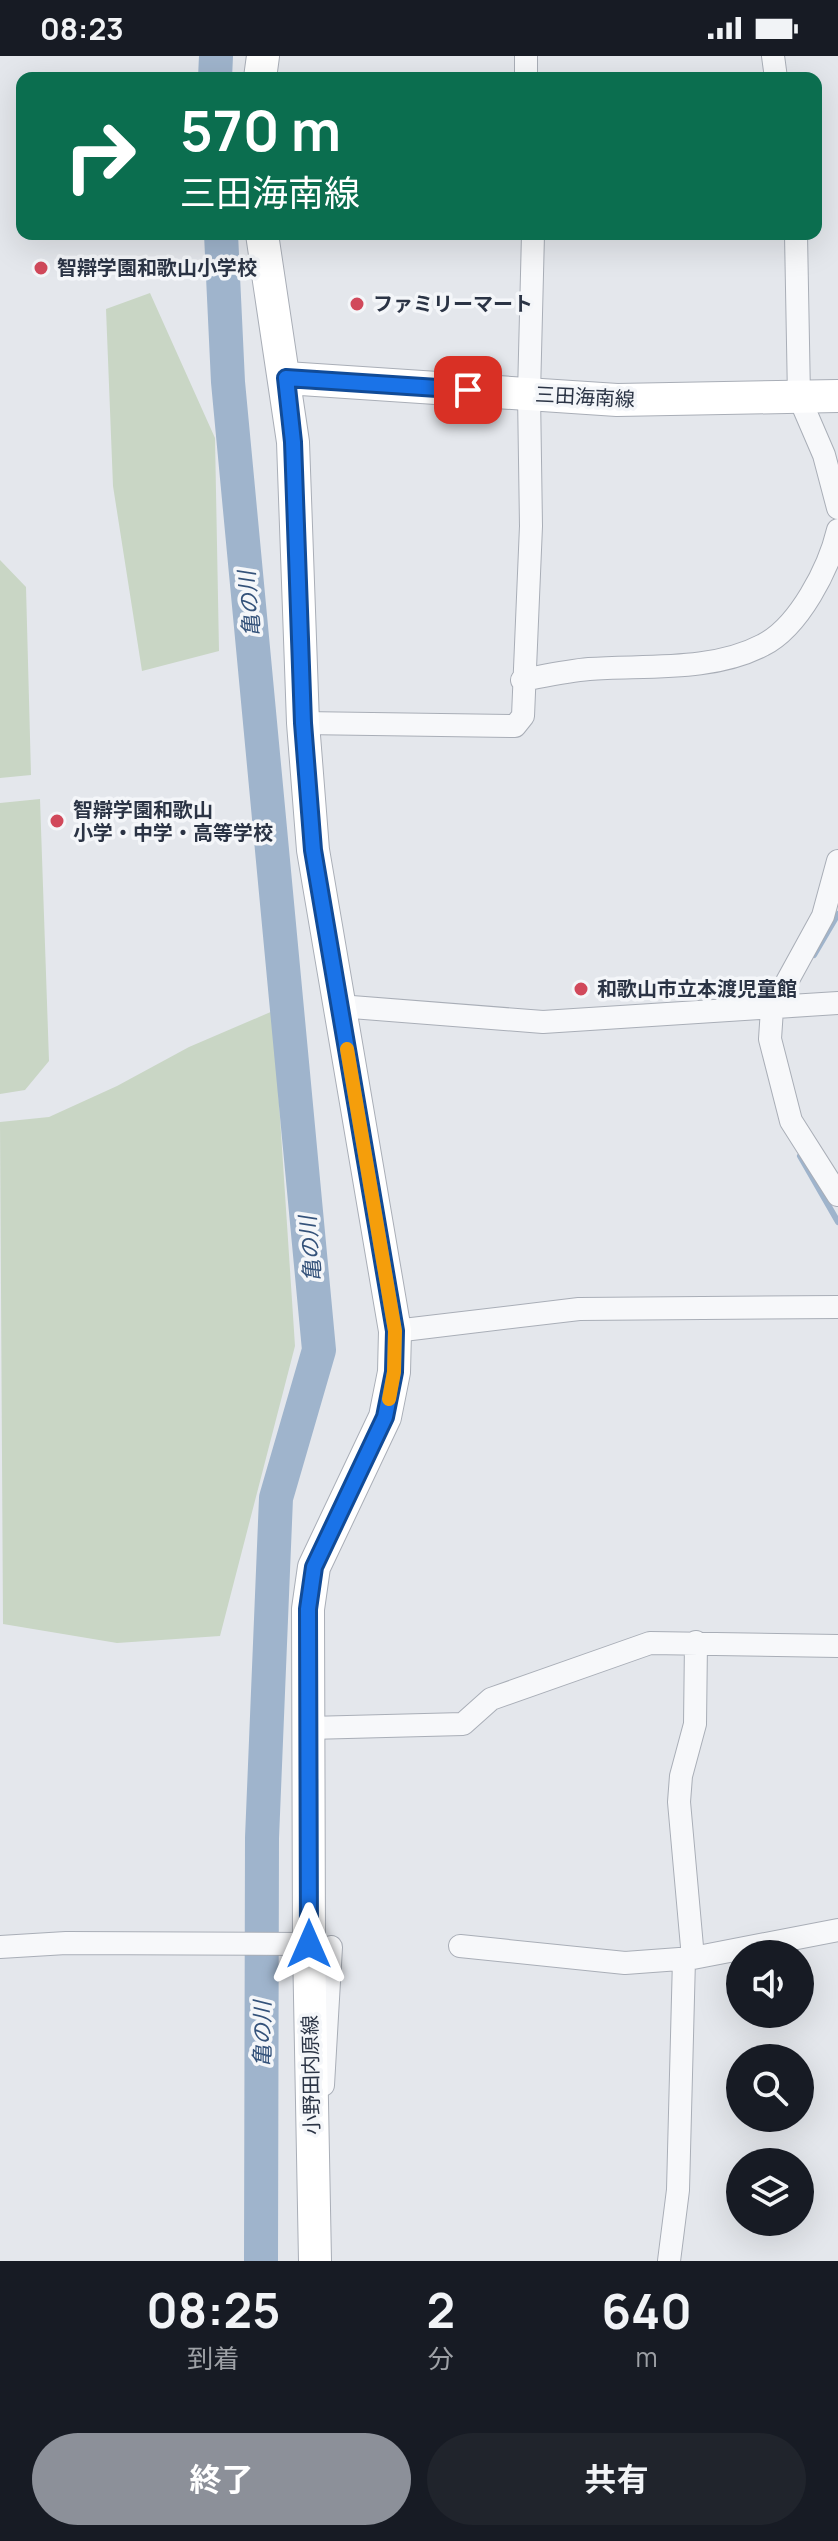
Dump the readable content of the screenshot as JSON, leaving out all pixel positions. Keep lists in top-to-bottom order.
{
  "streets": {
    "main road": ["三田海南線", "小野田内原線"]
  },
  "crossings": [
    ["三田海南線", "小野田内原線"]
  ],
  "water": ["亀の川"],
  "places": [
    "智辯学園和歌山小学校",
    "ファミリーマート",
    "智辯学園和歌山 小学・中学・高等学校",
    "和歌山市立本渡児童館"
  ],
  "page": {
    "status": "08:23",
    "turn": ["570 m", "三田海南線"],
    "eta": [
      "08:25",
      "到着",
      "2",
      "分",
      "640",
      "m"
    ],
    "buttons": ["終了", "共有"]
  }
}
